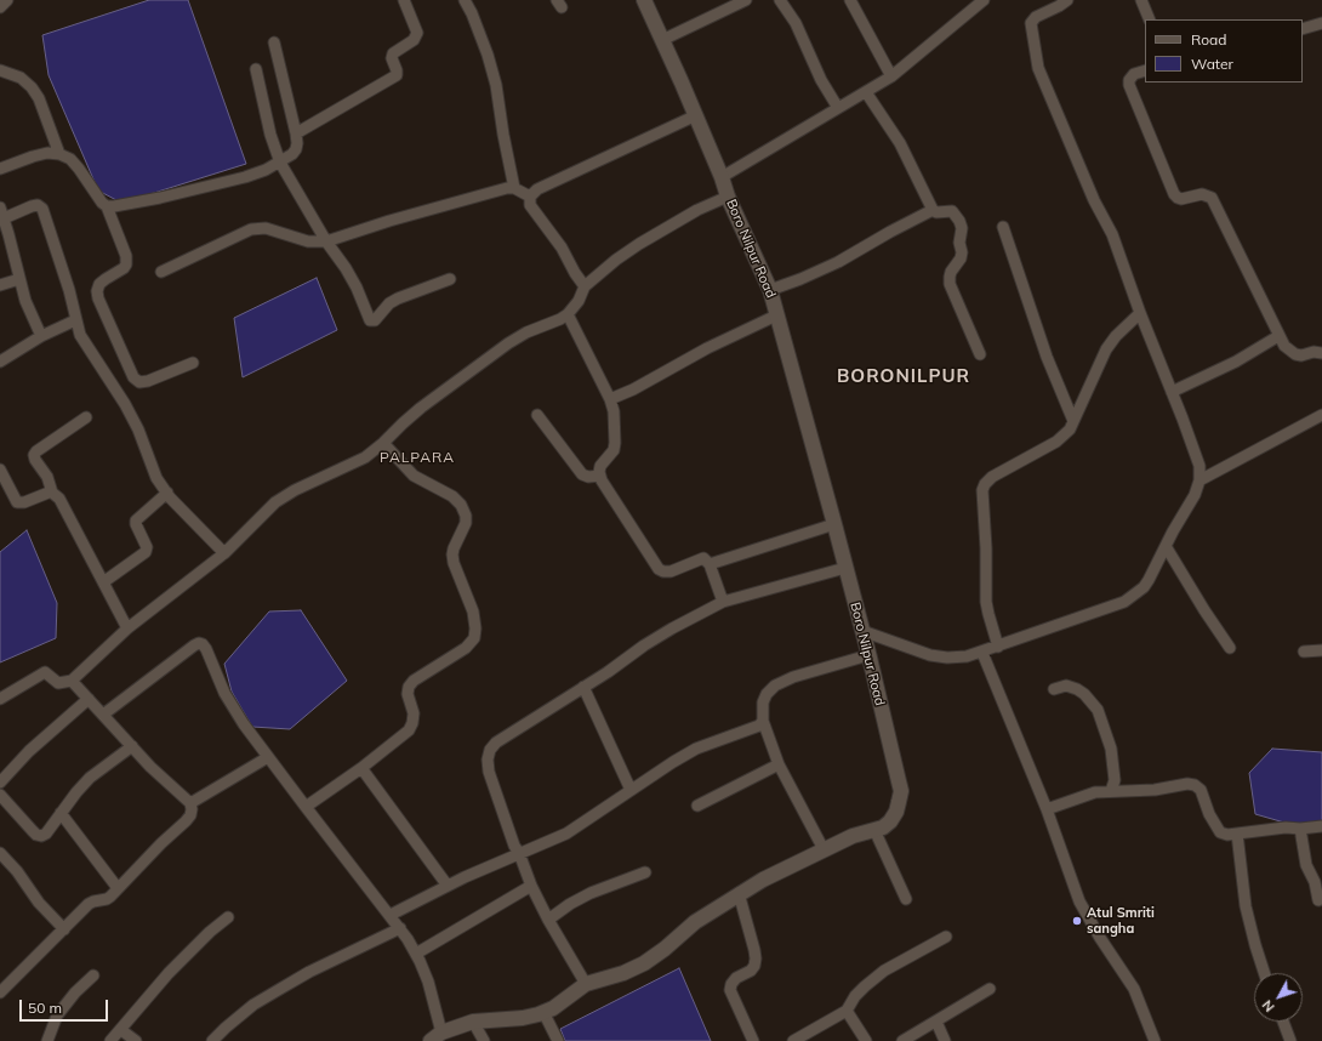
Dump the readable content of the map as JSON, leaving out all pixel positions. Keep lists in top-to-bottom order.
{
  "streets": {
    "street": ["Boro Nilpur Road"]
  },
  "districts": ["BORONILPUR", "PALPARA"],
  "places": ["Atul Smriti sangha"],
  "legend": ["Road", "Water"],
  "scale_bar": "50 m",
  "north": "bottom left"
}
